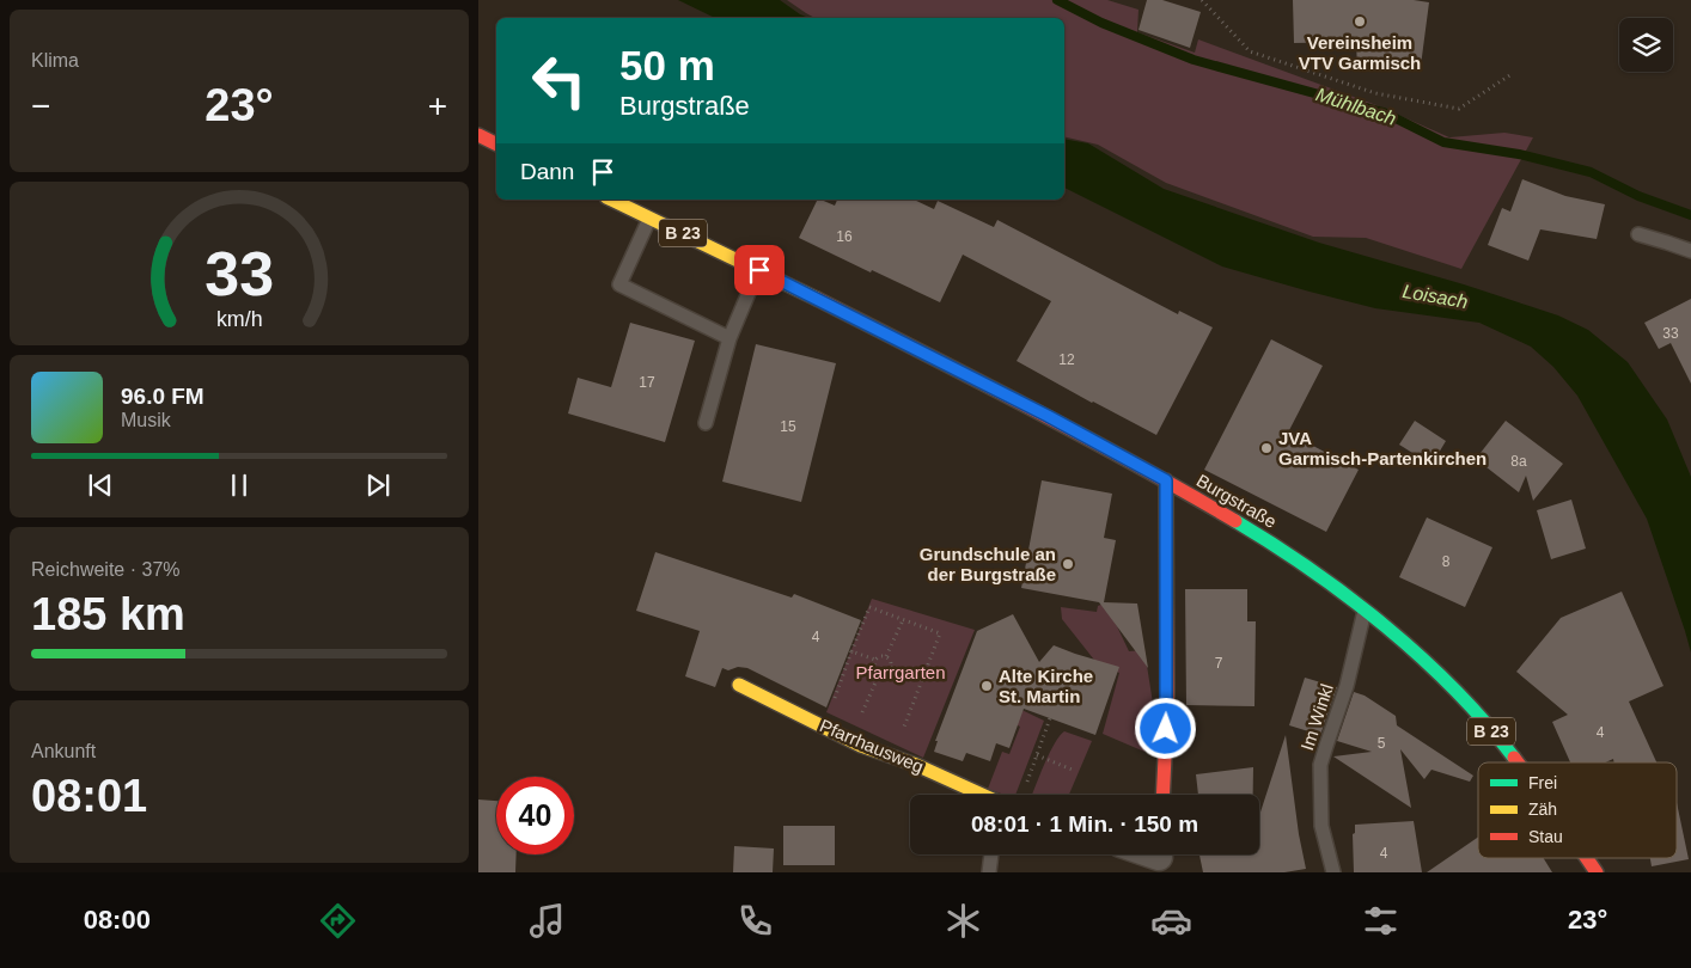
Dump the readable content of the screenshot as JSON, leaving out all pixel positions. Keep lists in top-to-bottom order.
{
  "streets": {
    "main road": ["B 23", "Burgstraße", "Pfarrhausweg"],
    "lane": ["Im Winkl"]
  },
  "crossings": [
    ["Burgstraße", "Im Winkl"]
  ],
  "water": ["Mühlbach", "Loisach"],
  "parks": ["Pfarrgarten"],
  "places": [
    "Vereinsheim VTV Garmisch",
    "JVA Garmisch-Partenkirchen",
    "Grundschule an der Burgstraße",
    "Alte Kirche St. Martin"
  ],
  "house_numbers": [
    "16",
    "33",
    "12",
    "17",
    "15",
    "8a",
    "8",
    "4",
    "7",
    "4",
    "5",
    "4"
  ],
  "legend": ["Frei", "Zäh", "Stau"],
  "page": {
    "tile": [
      "Klima",
      ["Reichweite · 37%", "185 km"],
      ["Ankunft", "08:01"]
    ],
    "turn": ["50 m", "Burgstraße"],
    "heat": ["−", "23°", "+"],
    "then": "Dann",
    "song": ["96.0 FM", "Musik"],
    "limit": "40",
    "trip": "08:01 · 1 Min. · 150 m",
    "tabs": ["08:00", "23°"],
    "gauge": ["33", "km/h"]
  }
}
